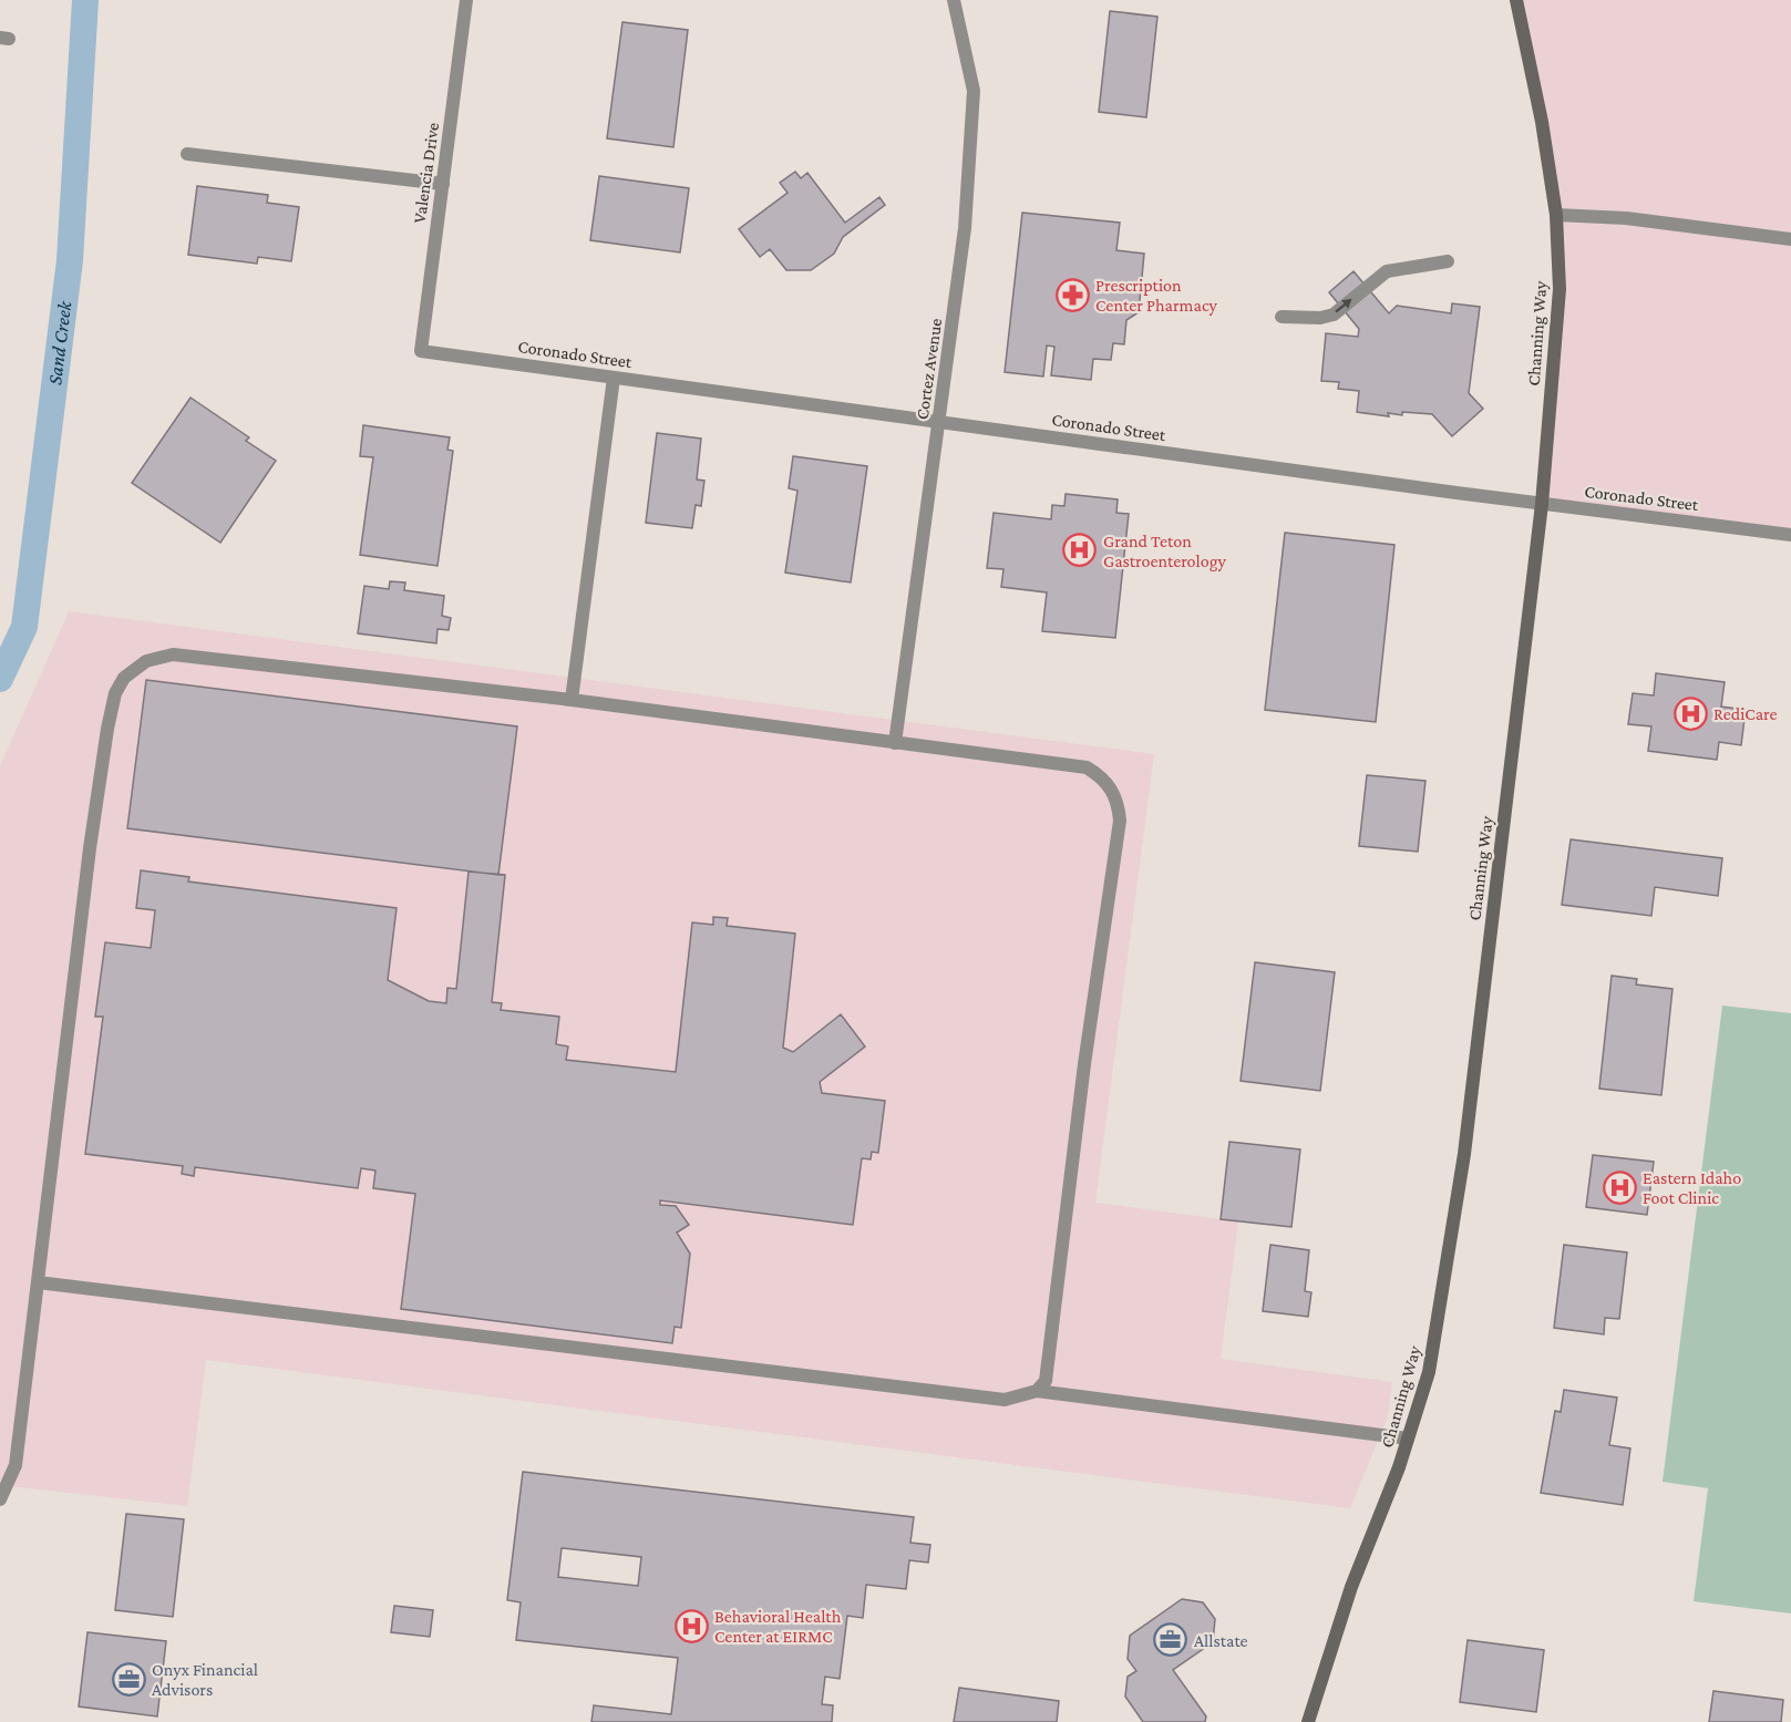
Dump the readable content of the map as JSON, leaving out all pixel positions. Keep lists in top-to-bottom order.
{
  "streets": {
    "main road": ["Channing Way"],
    "street": ["Valencia Drive", "Coronado Street", "Cortez Avenue"]
  },
  "crossings": [
    ["Valencia Drive", "Coronado Street"],
    ["Channing Way", "Coronado Street"],
    ["Coronado Street", "Cortez Avenue"]
  ],
  "water": ["Sand Creek"],
  "places": {
    "pharmacy": ["Prescription Center Pharmacy"],
    "hospital": [
      "Grand Teton Gastroenterology",
      "RediCare",
      "Eastern Idaho Foot Clinic",
      "Behavioral Health Center at EIRMC"
    ],
    "office": ["Allstate", "Onyx Financial Advisors"]
  }
}
